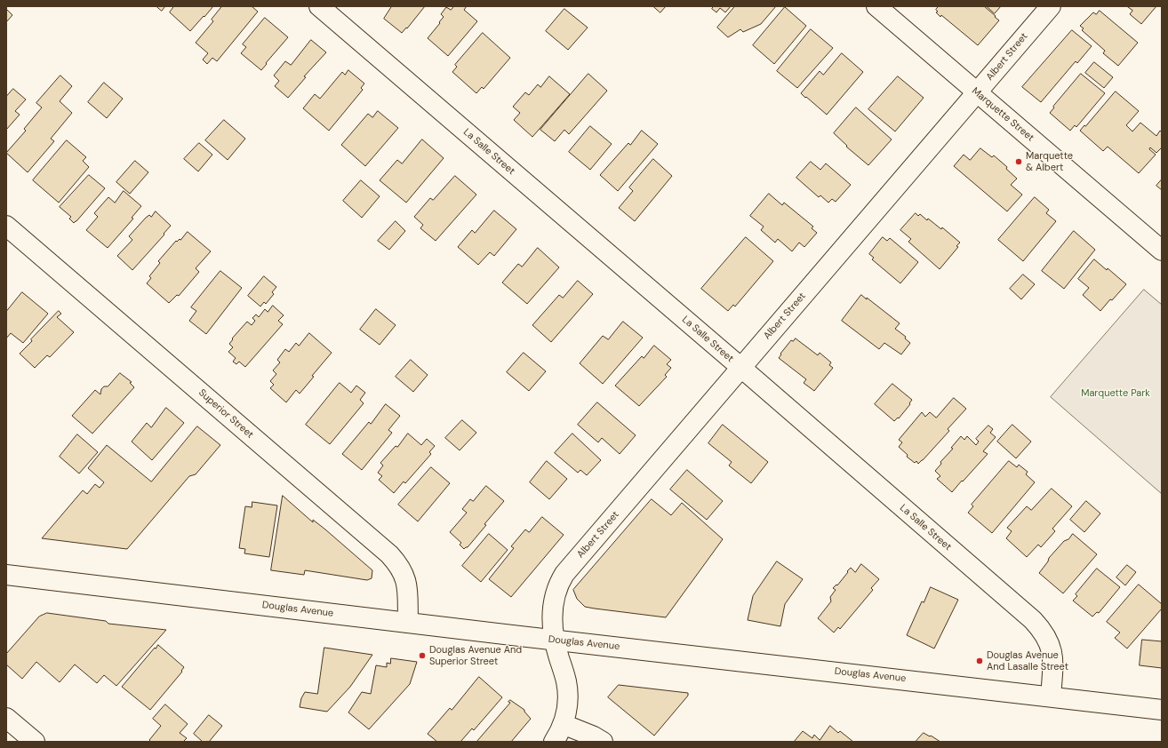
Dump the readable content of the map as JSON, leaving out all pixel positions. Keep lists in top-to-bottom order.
{
  "streets": {
    "street": [
      "Albert Street",
      "Marquette Street",
      "La Salle Street",
      "Superior Street",
      "Douglas Avenue"
    ]
  },
  "crossings": [
    ["Albert Street", "Marquette Street"],
    ["Albert Street", "La Salle Street"],
    ["Albert Street", "Douglas Avenue"],
    ["La Salle Street", "Douglas Avenue"],
    ["Superior Street", "Douglas Avenue"]
  ],
  "parks": ["Marquette Park"],
  "places": ["Marquette & Albert", "Douglas Avenue And Superior Street", "Douglas Avenue And Lasalle Street"]
}
